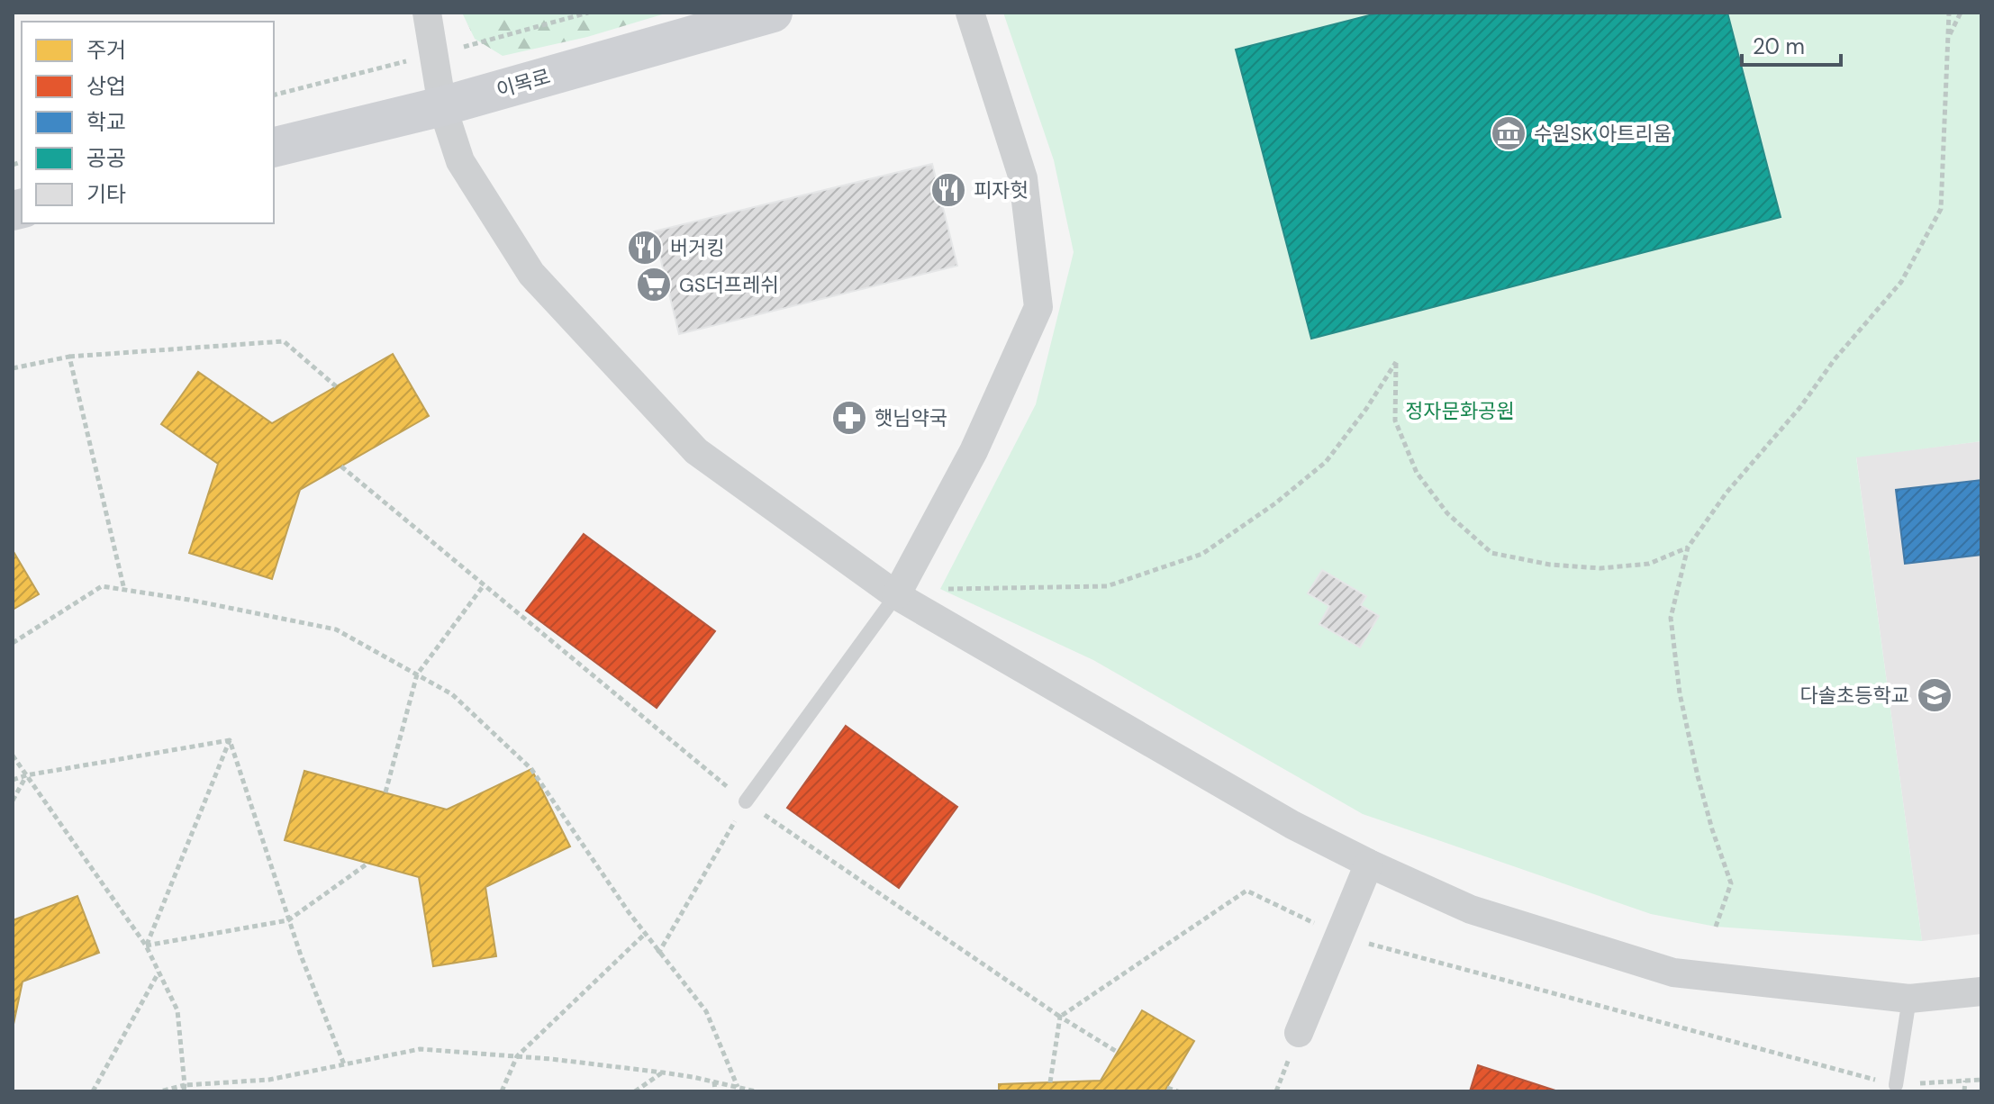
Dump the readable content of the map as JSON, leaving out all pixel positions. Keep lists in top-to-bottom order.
{
  "streets": {
    "street": ["이목로"]
  },
  "parks": ["정자문화공원"],
  "places": {
    "museum": ["수원SK 아트리움"],
    "restaurant": ["피자헛", "버거킹"],
    "supermarket": ["GS더프레쉬"],
    "pharmacy": ["햇님약국"],
    "school or university": ["다솔초등학교"]
  },
  "legend": [
    "주거",
    "상업",
    "학교",
    "공공",
    "기타"
  ],
  "scale_bar": "20 m"
}
